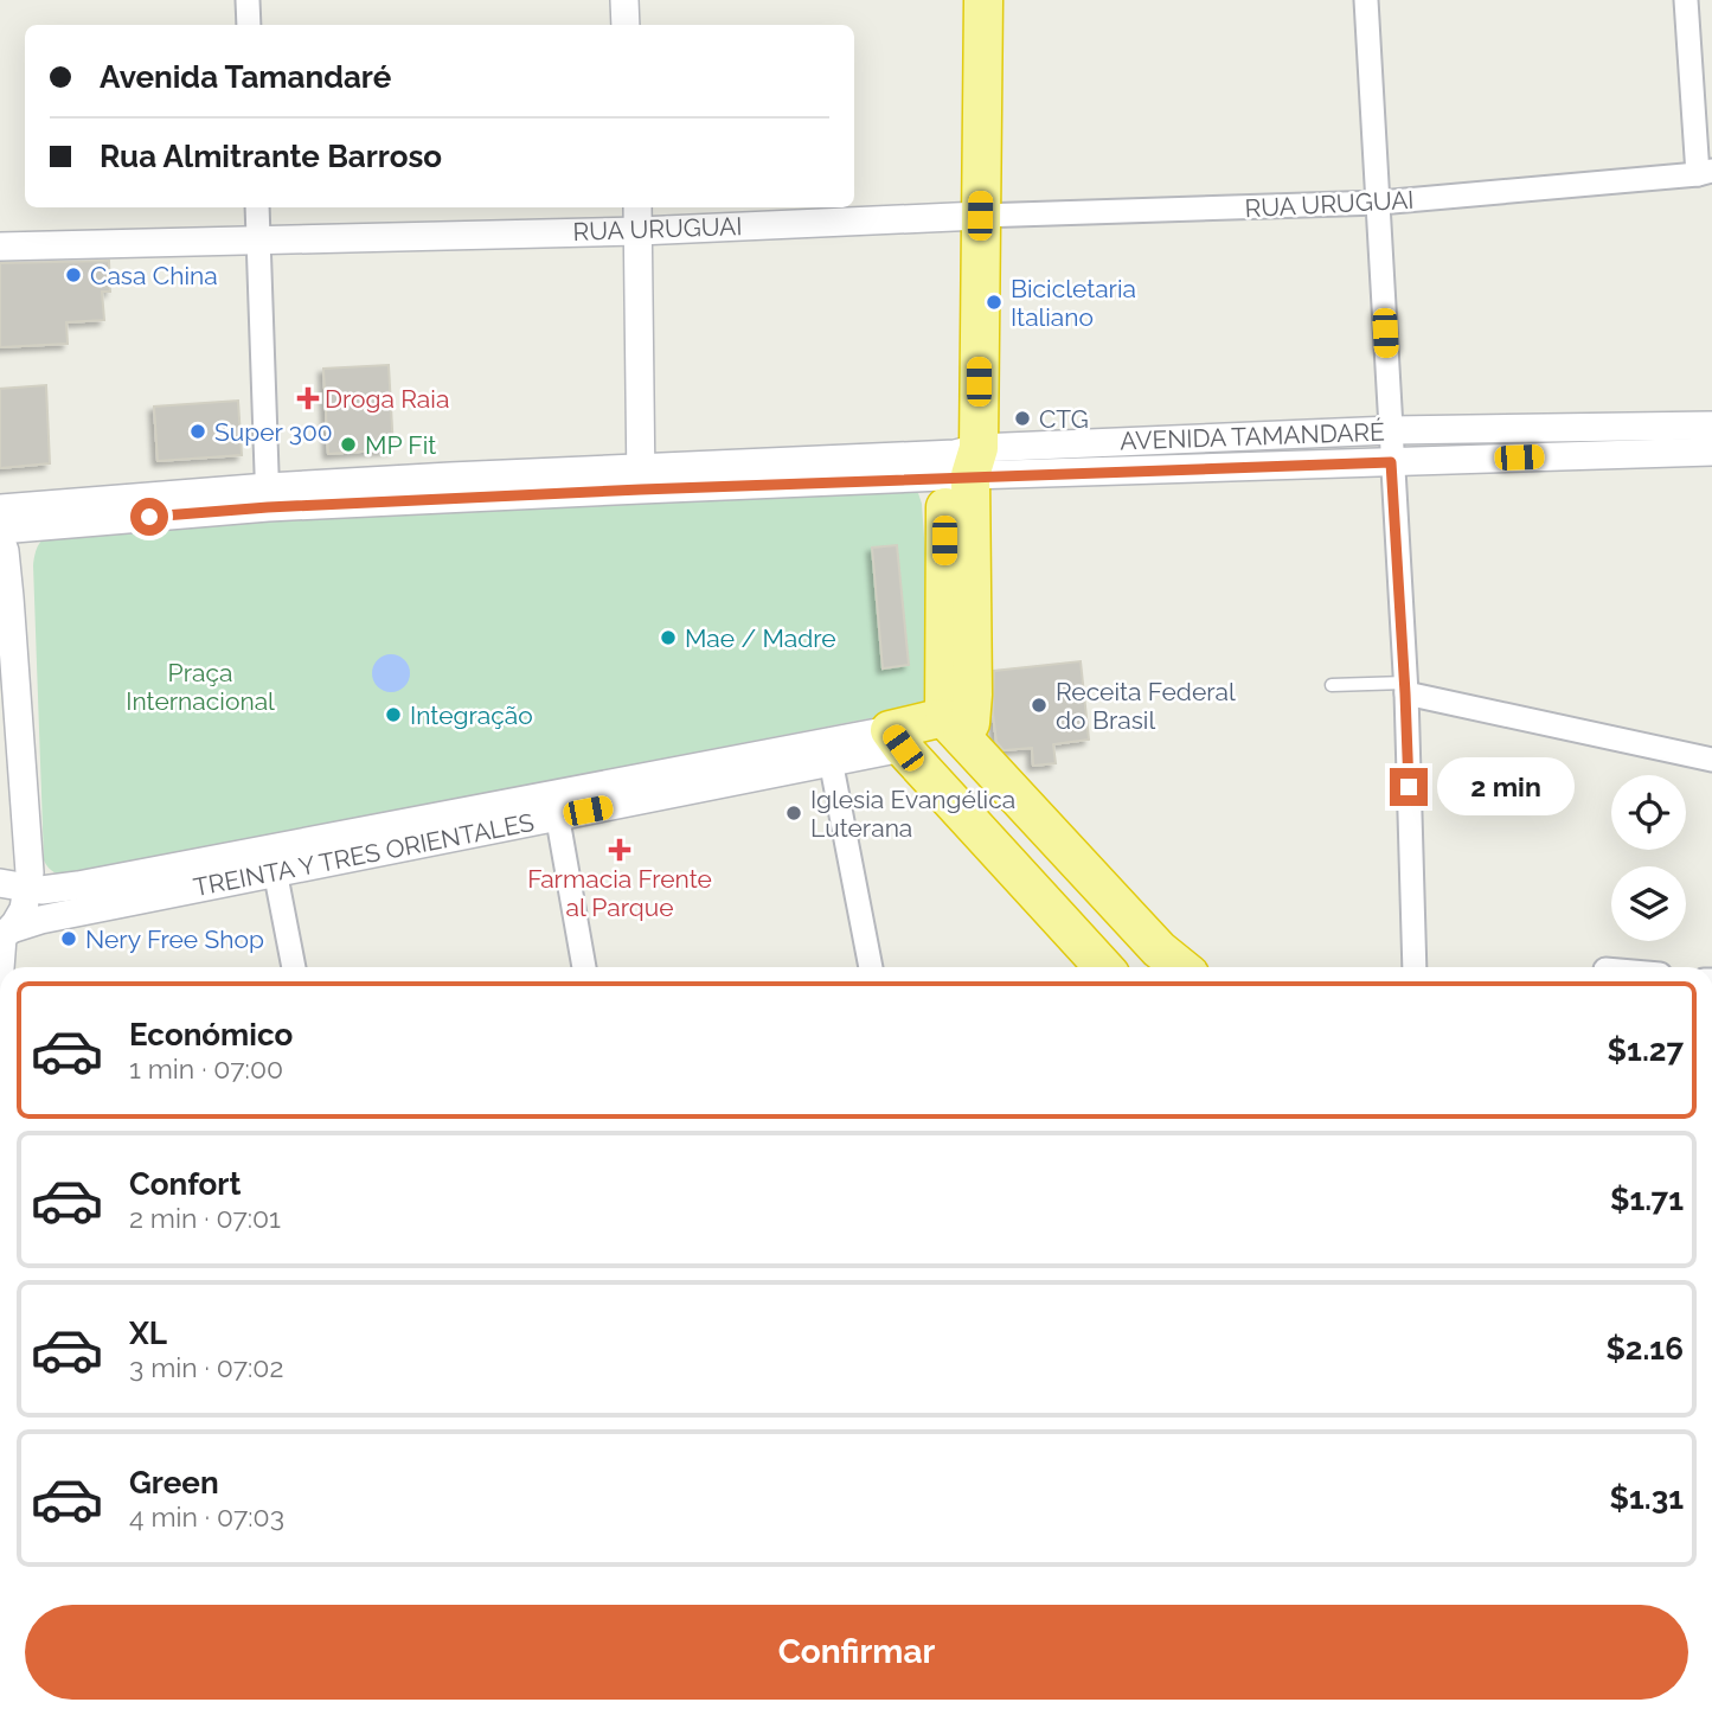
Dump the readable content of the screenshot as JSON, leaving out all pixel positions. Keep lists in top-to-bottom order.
{
  "streets": {
    "highway": ["TREINTA Y TRES ORIENTALES"],
    "street": ["RUA URUGUAI", "AVENIDA TAMANDARÉ"]
  },
  "parks": ["Praça Internacional"],
  "places": {
    "other": [
      "Casa China",
      "Bicicletaria Italiano",
      "CTG",
      "Super 300",
      "MP Fit",
      "Mae / Madre",
      "Receita Federal do Brasil",
      "Integração",
      "Iglesia Evangélica Luterana",
      "Nery Free Shop"
    ],
    "health": ["Droga Raia", "Farmacia Frente al Parque"]
  },
  "page": {
    "banner": ["Avenida Tamandaré", "Rua Almitrante Barroso"],
    "bubble": "2 min",
    "list": [
      {
        "name": "Económico",
        "note": "1 min · 07:00",
        "value": "$1.27"
      },
      {
        "name": "Confort",
        "note": "2 min · 07:01",
        "value": "$1.71"
      },
      {
        "name": "XL",
        "note": "3 min · 07:02",
        "value": "$2.16"
      },
      {
        "name": "Green",
        "note": "4 min · 07:03",
        "value": "$1.31"
      }
    ],
    "buttons": "Confirmar"
  }
}
